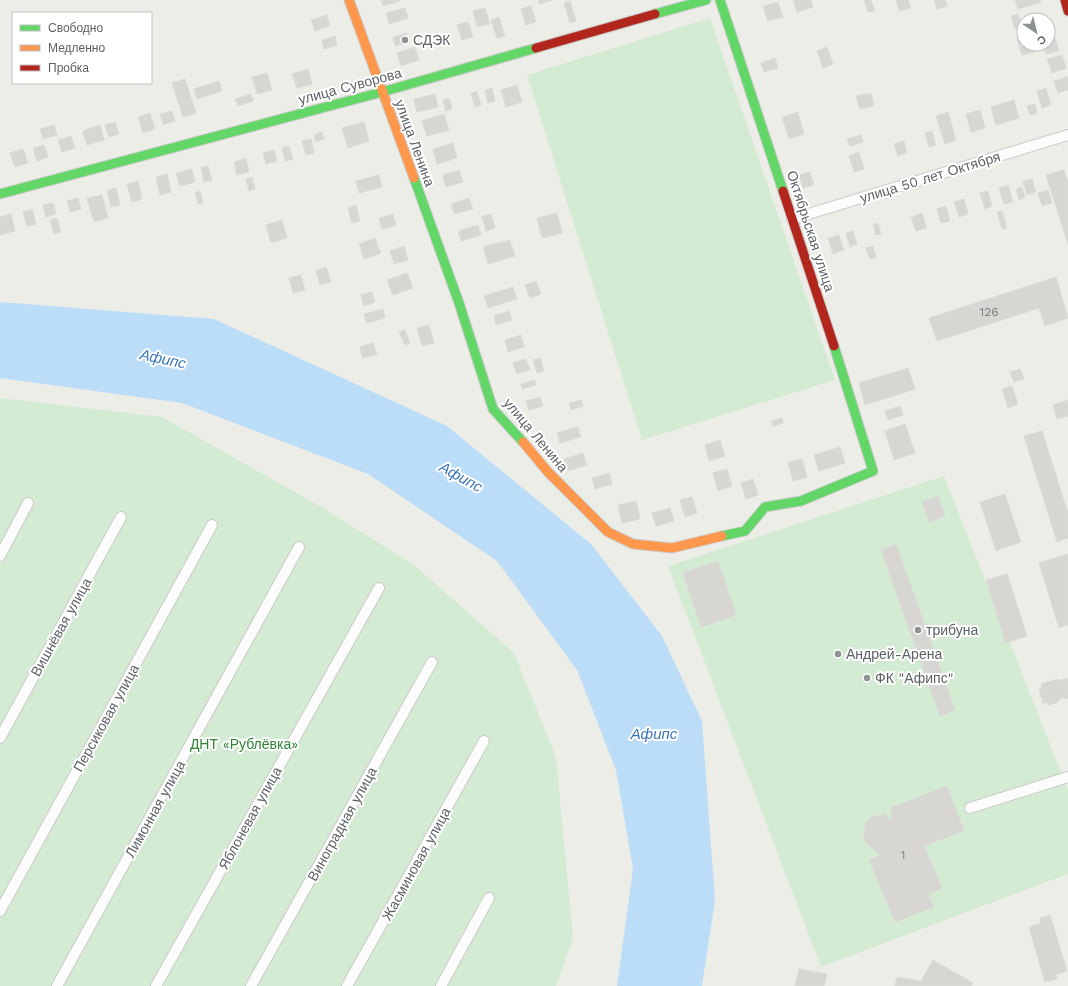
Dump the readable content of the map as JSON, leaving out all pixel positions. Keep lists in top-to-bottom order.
{
  "streets": {
    "street": [
      "улица Суворова",
      "улица Ленина",
      "улица 50 лет Октября",
      "Октябрьская улица",
      "Вишнёвая улица",
      "Персиковая улица",
      "Лимонная улица",
      "Яблоневая улица",
      "Виноградная улица",
      "Жасминовая улица"
    ]
  },
  "crossings": [
    ["улица Суворова", "улица Ленина"],
    ["улица Ленина", "Октябрьская улица"],
    ["улица 50 лет Октября", "Октябрьская улица"]
  ],
  "water": ["Афипс"],
  "parks": ["ДНТ «Рублёвка»"],
  "places": [
    "СДЭК",
    "трибуна",
    "Андрей-Арена",
    "ФК \"Афипс\""
  ],
  "house_numbers": ["126", "1"],
  "legend": ["Свободно", "Медленно", "Пробка"],
  "north": "bottom right"
}
